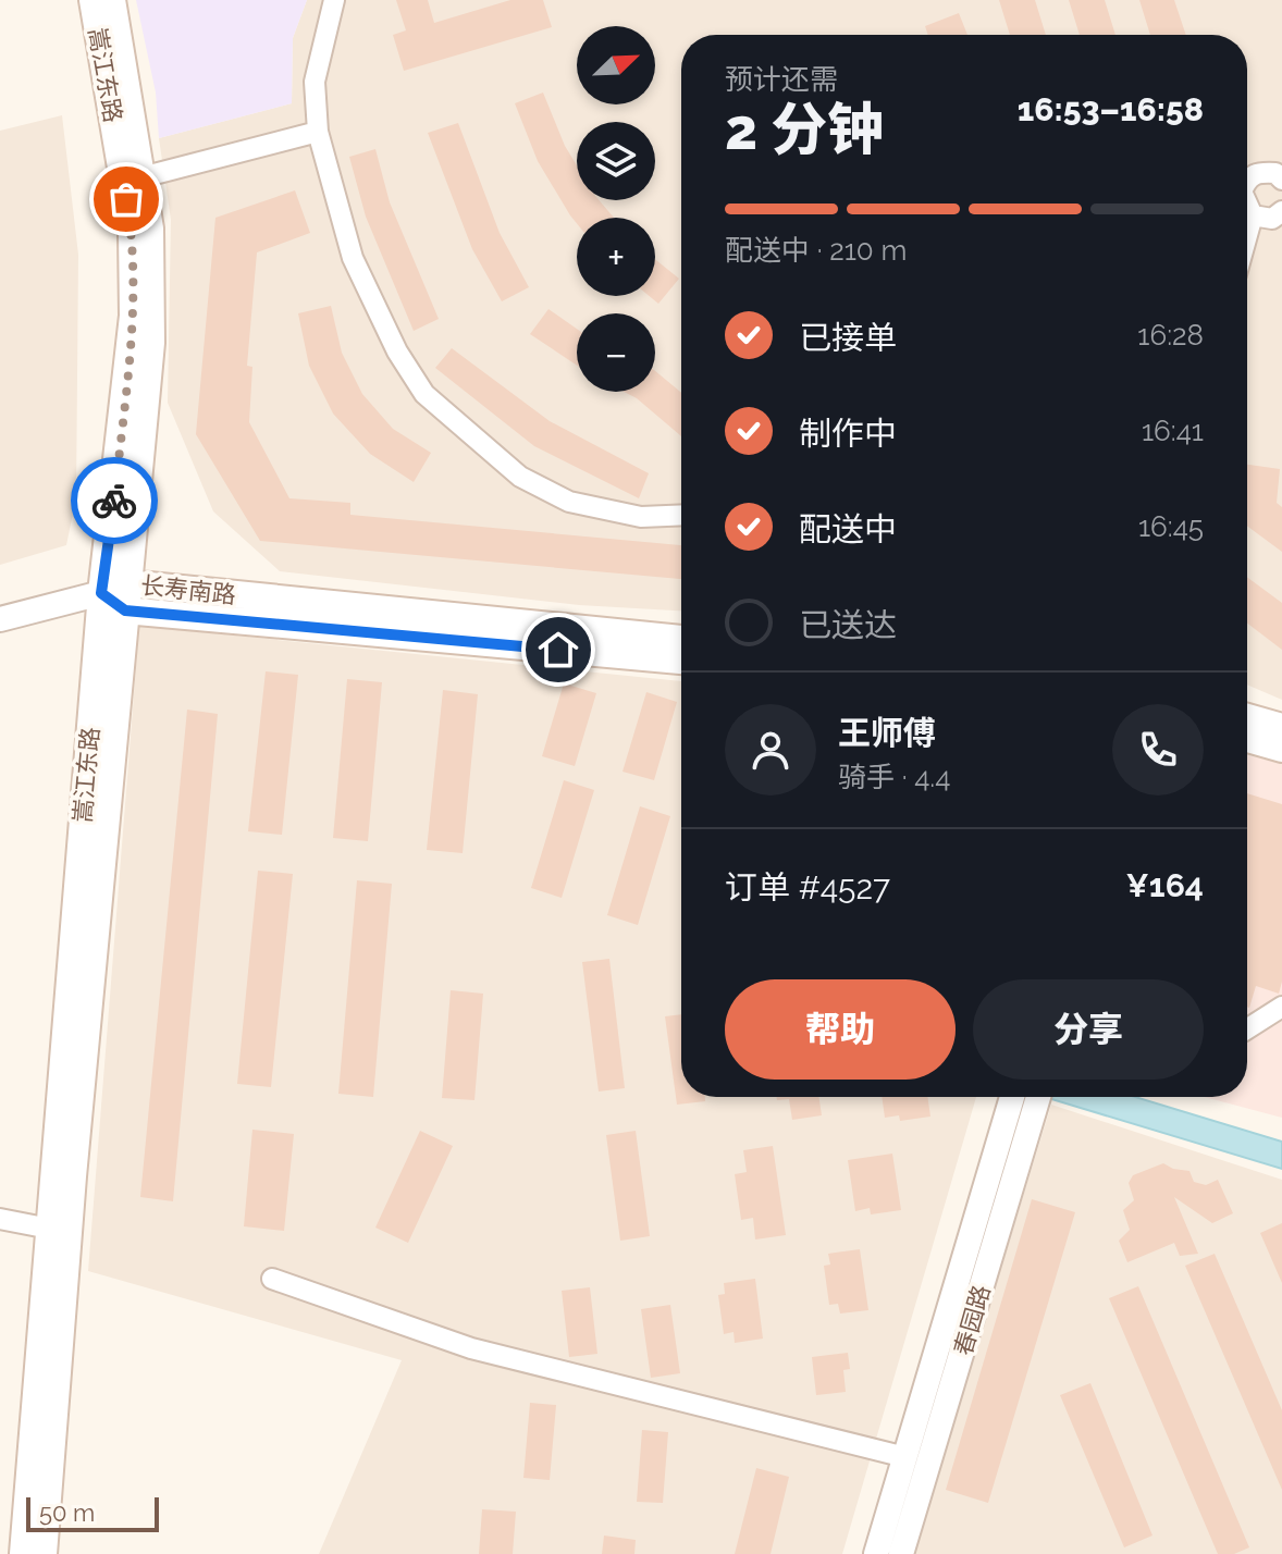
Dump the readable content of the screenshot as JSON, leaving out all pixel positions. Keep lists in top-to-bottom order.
{
  "streets": {
    "main road": ["嵩江东路", "长寿南路"],
    "street": ["春园路"]
  },
  "crossings": [
    ["嵩江东路", "长寿南路"]
  ],
  "scale_bar": "50 m",
  "north": "top right",
  "page": {
    "map_buttons": ["+", "−"],
    "heading": ["2 分钟", "预计还需", "16:53–16:58"],
    "panel": [
      "王师傅",
      "骑手 · 4.4",
      "订单 #4527",
      "¥164"
    ],
    "bar": "配送中 · 210 m",
    "list": [
      ["已接单", "16:28"],
      ["制作中", "16:41"],
      ["配送中", "16:45"],
      "已送达"
    ],
    "buttons": ["帮助", "分享"],
    "scale": "50 m"
  }
}
